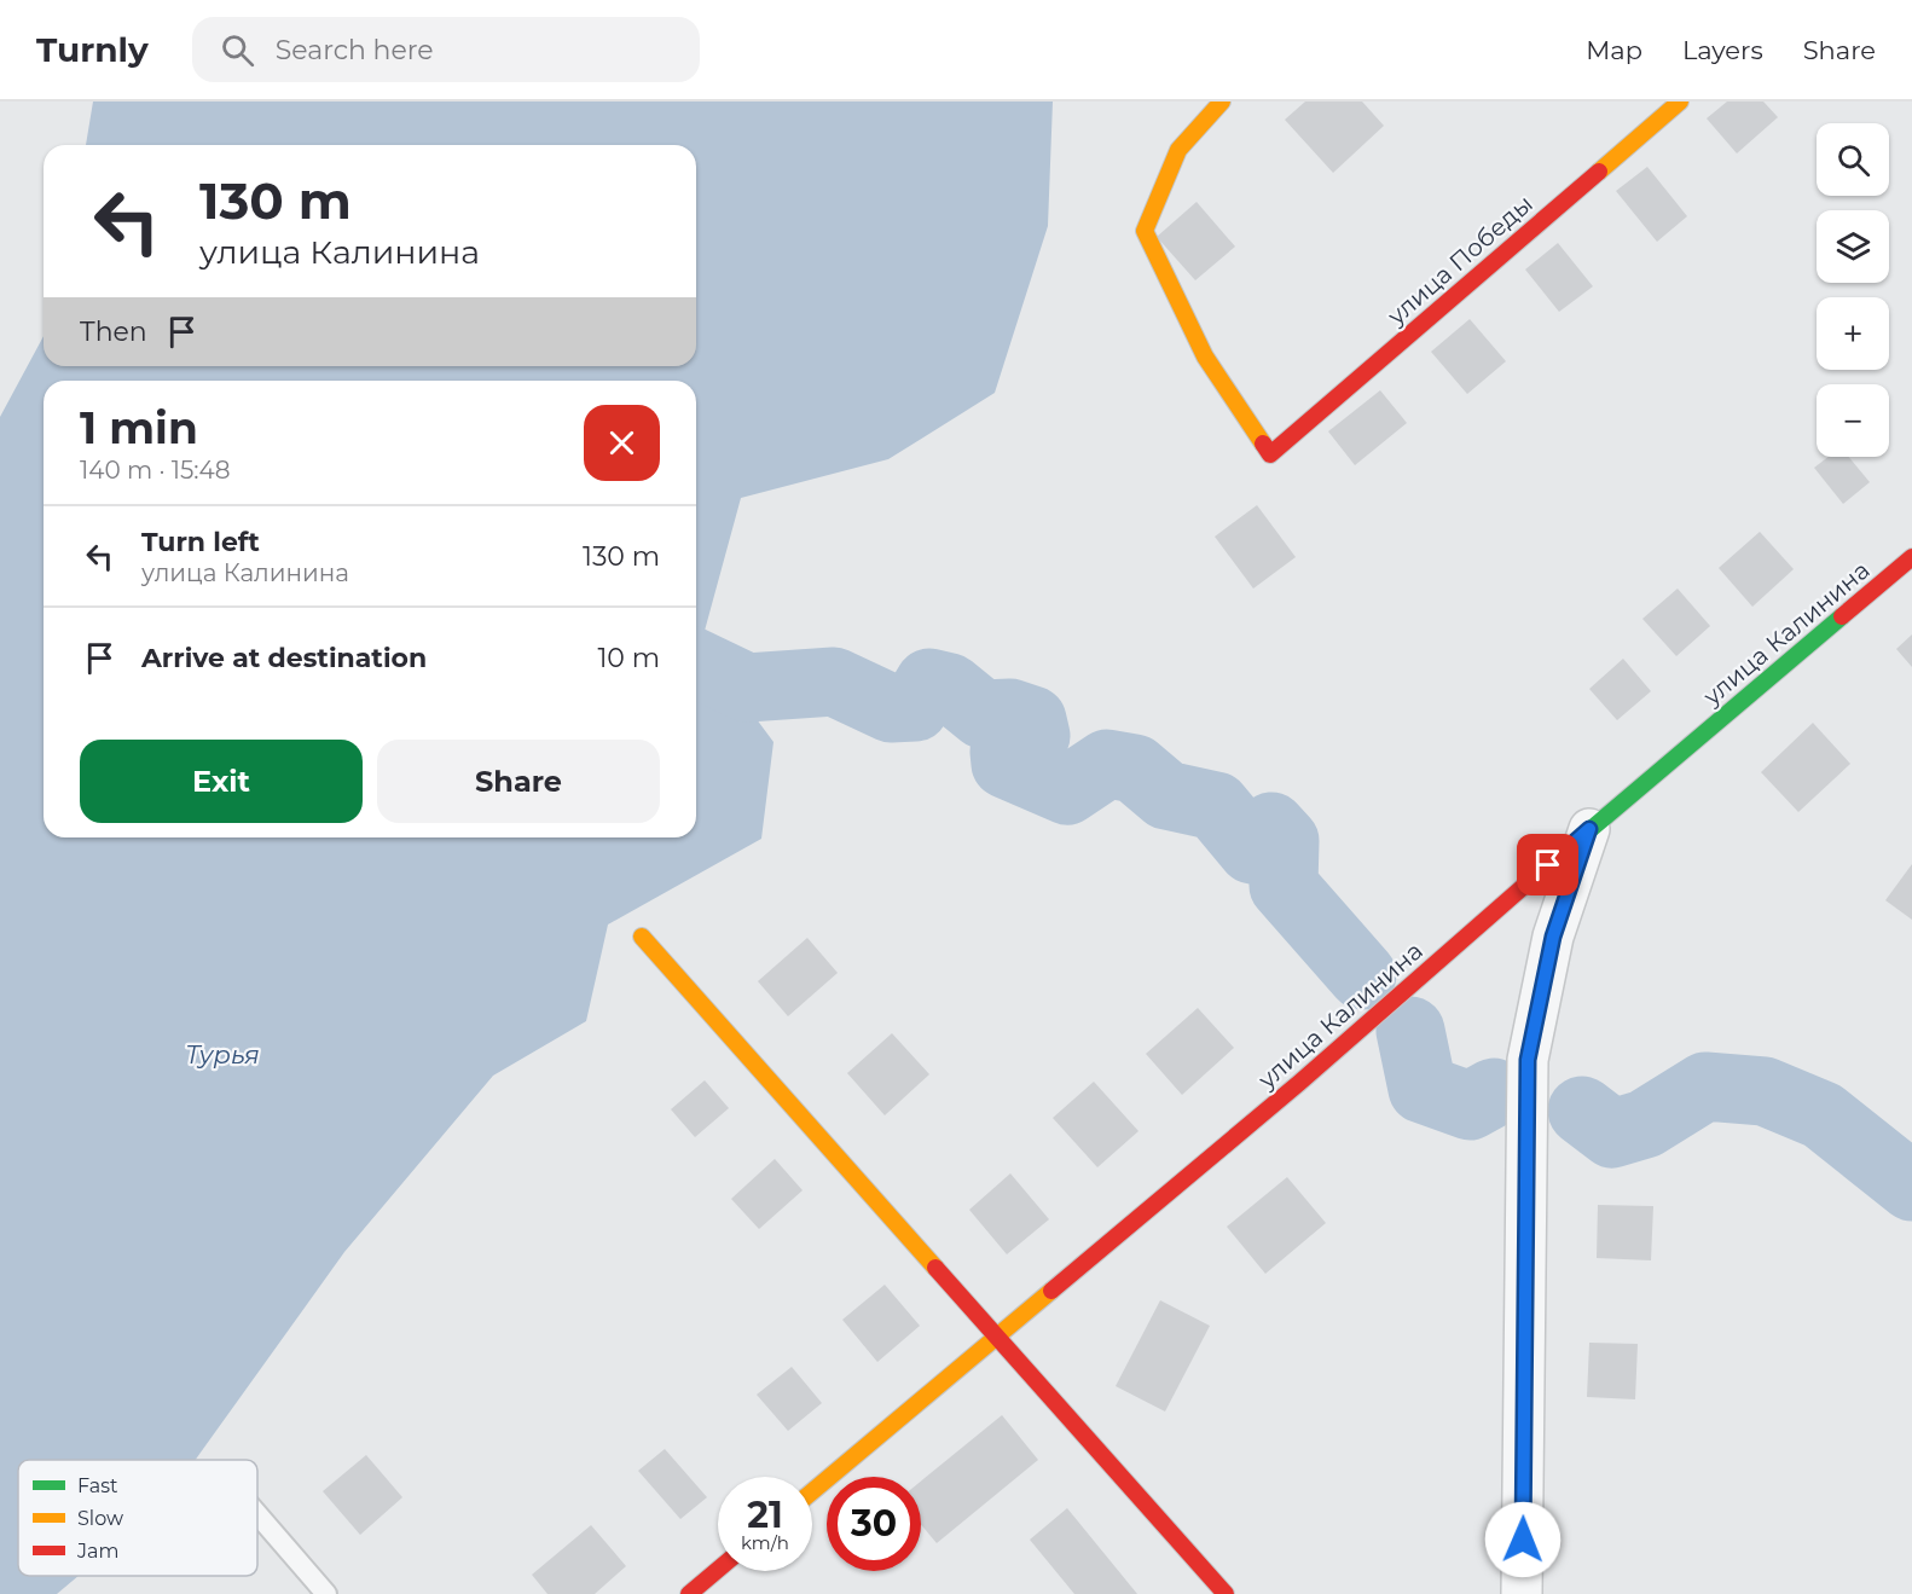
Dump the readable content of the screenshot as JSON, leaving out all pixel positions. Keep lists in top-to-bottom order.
{
  "streets": {
    "street": ["улица Победы", "улица Калинина"]
  },
  "water": ["Турья"],
  "legend": ["Fast", "Slow", "Jam"],
  "page": {
    "header": "Turnly",
    "search": "Search here",
    "nav": ["Map", "Layers", "Share"],
    "map_buttons": ["+", "−"],
    "turn": ["130 m", "улица Калинина"],
    "then": "Then",
    "heading": ["1 min", "140 m · 15:48"],
    "list": [
      {
        "name": "Turn left",
        "note": "улица Калинина",
        "value": "130 m"
      },
      {
        "name": "Arrive at destination",
        "value": "10 m"
      }
    ],
    "buttons": ["Exit", "Share"],
    "speed": "21 km/h",
    "limit": "30"
  }
}
